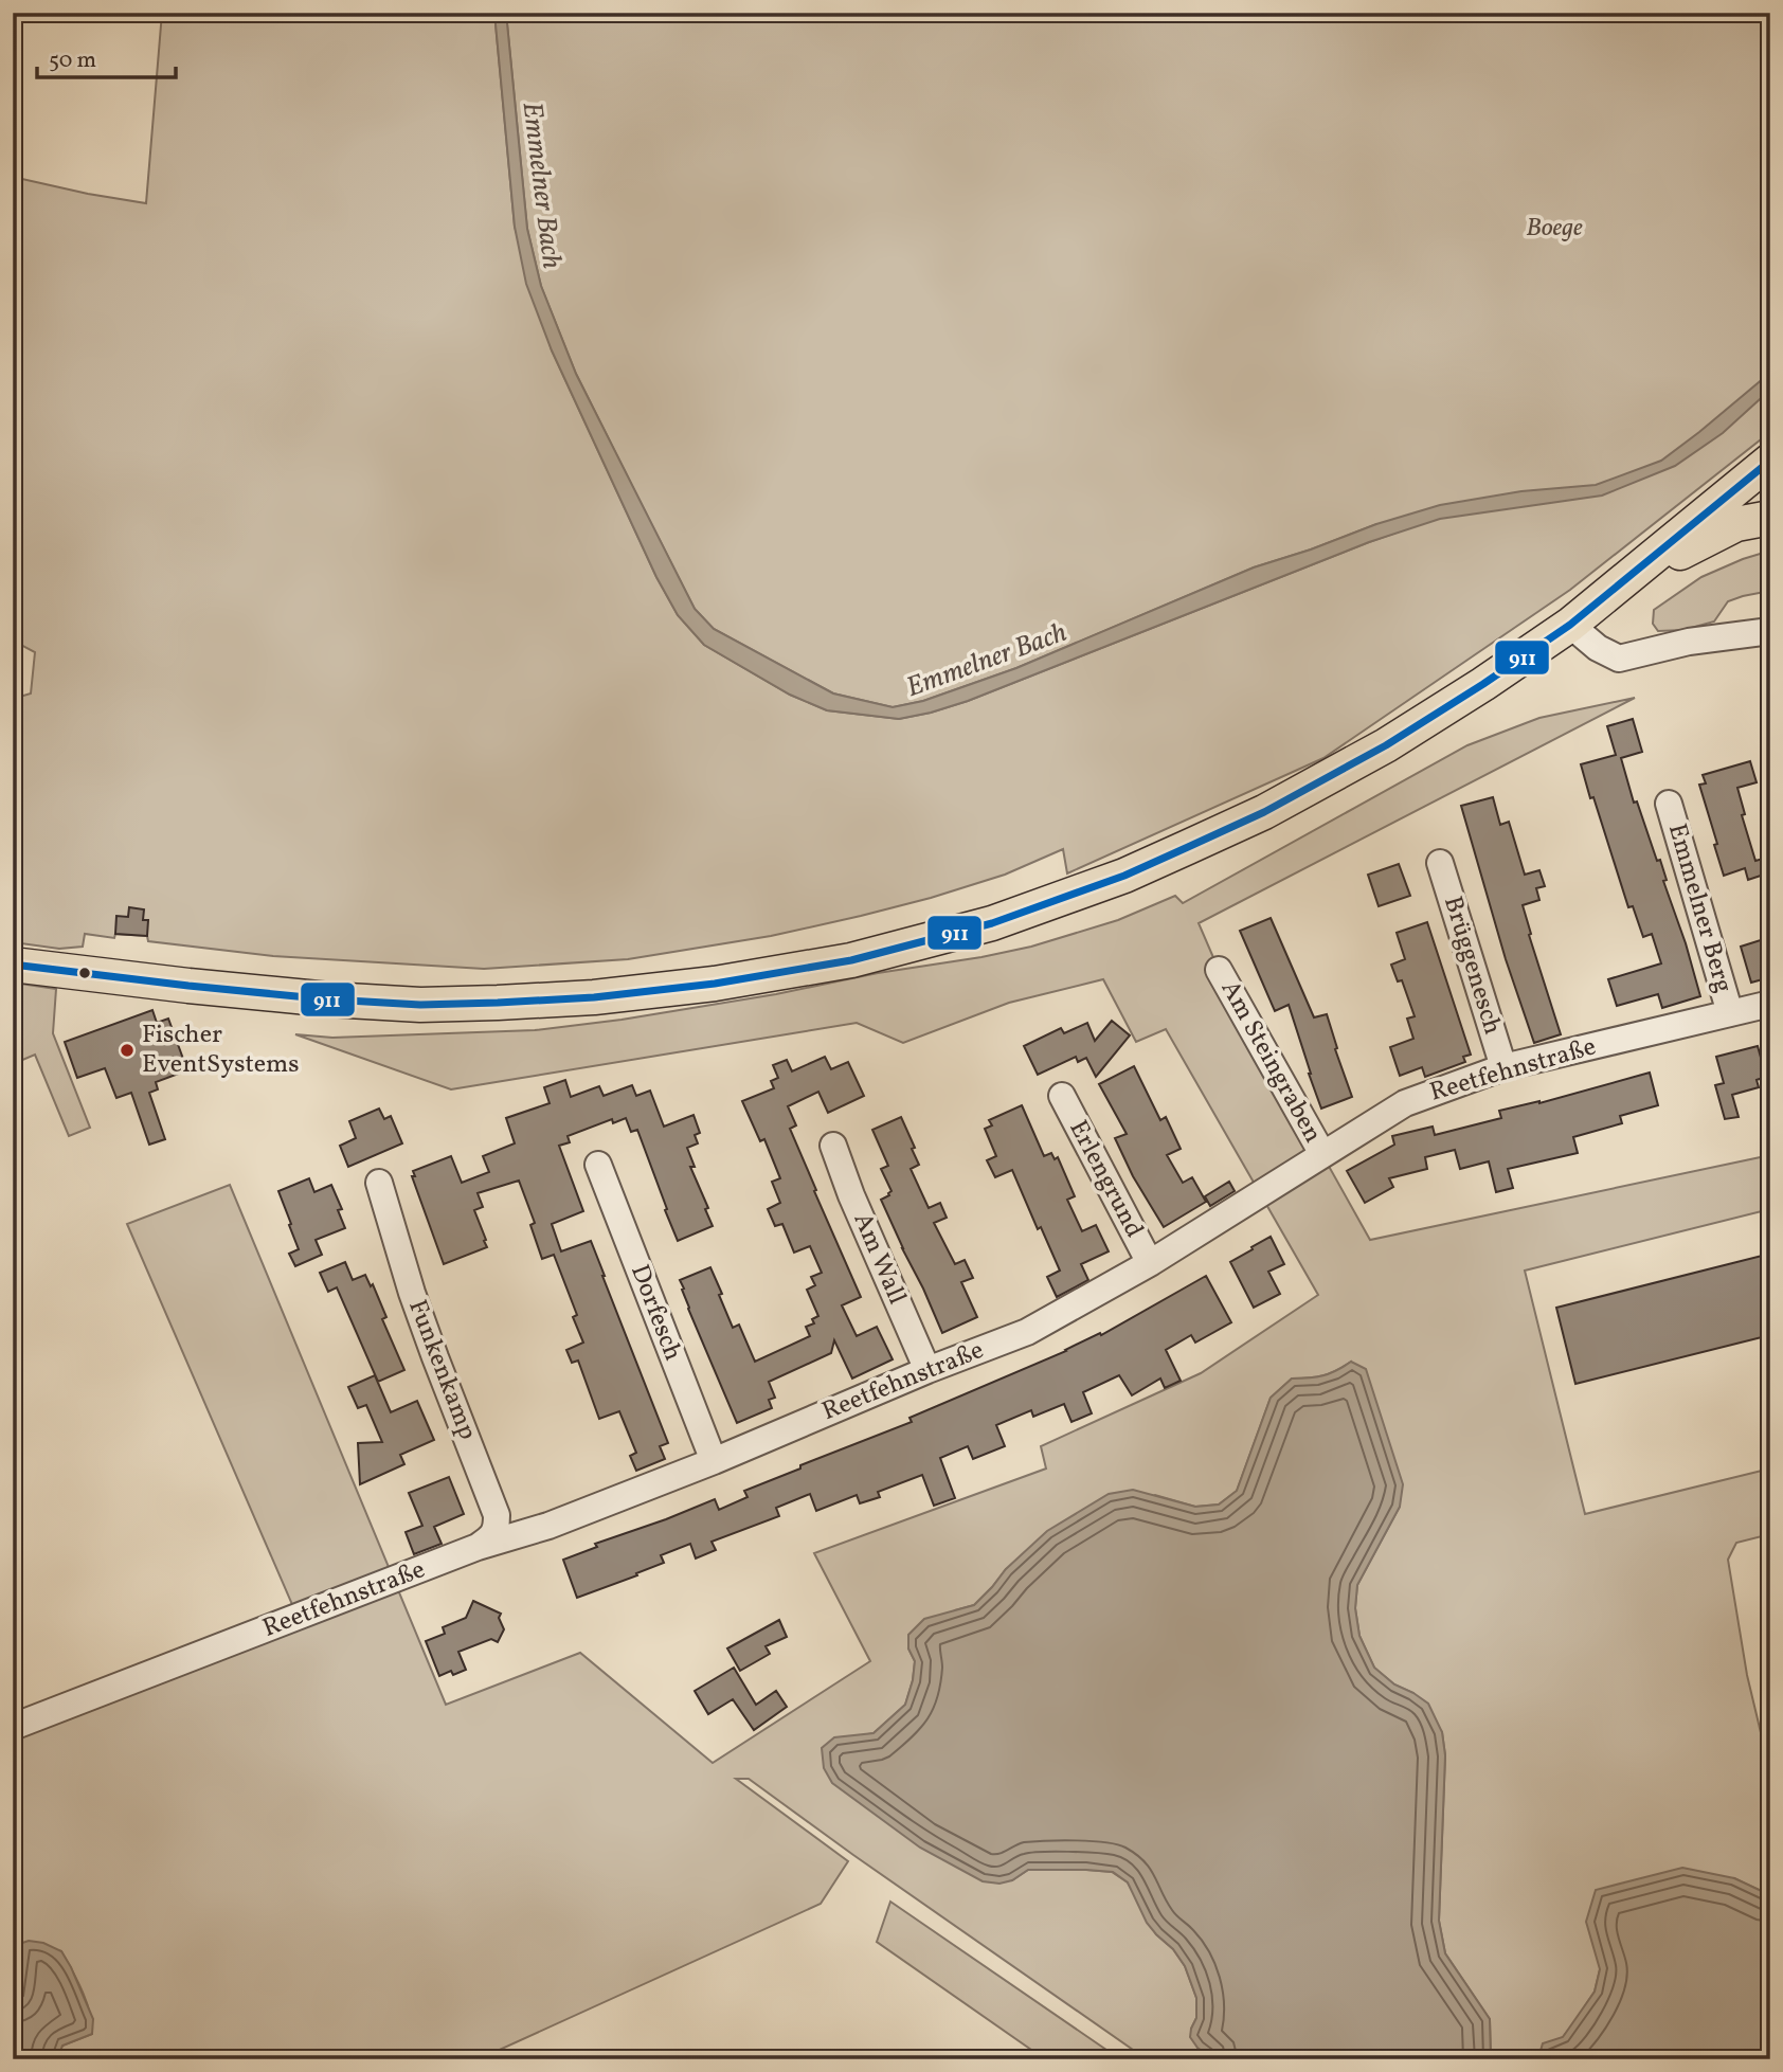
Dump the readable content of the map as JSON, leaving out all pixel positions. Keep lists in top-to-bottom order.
{
  "streets": {
    "street": [
      "Emmelner Berg",
      "Brüggenesch",
      "Am Steingraben",
      "Reetfehnstraße",
      "Erlengrund",
      "Am Wall",
      "Dorfesch",
      "Funkenkamp"
    ]
  },
  "crossings": [
    ["Emmelner Berg", "Reetfehnstraße"],
    ["Brüggenesch", "Reetfehnstraße"],
    ["Am Steingraben", "Reetfehnstraße"],
    ["Reetfehnstraße", "Erlengrund"],
    ["Reetfehnstraße", "Am Wall"],
    ["Reetfehnstraße", "Dorfesch"],
    ["Reetfehnstraße", "Funkenkamp"]
  ],
  "water": ["Emmelner Bach"],
  "parks": ["Boege"],
  "places": ["Fischer EventSystems"],
  "lines": ["transit line 911"],
  "scale_bar": "50 m"
}
